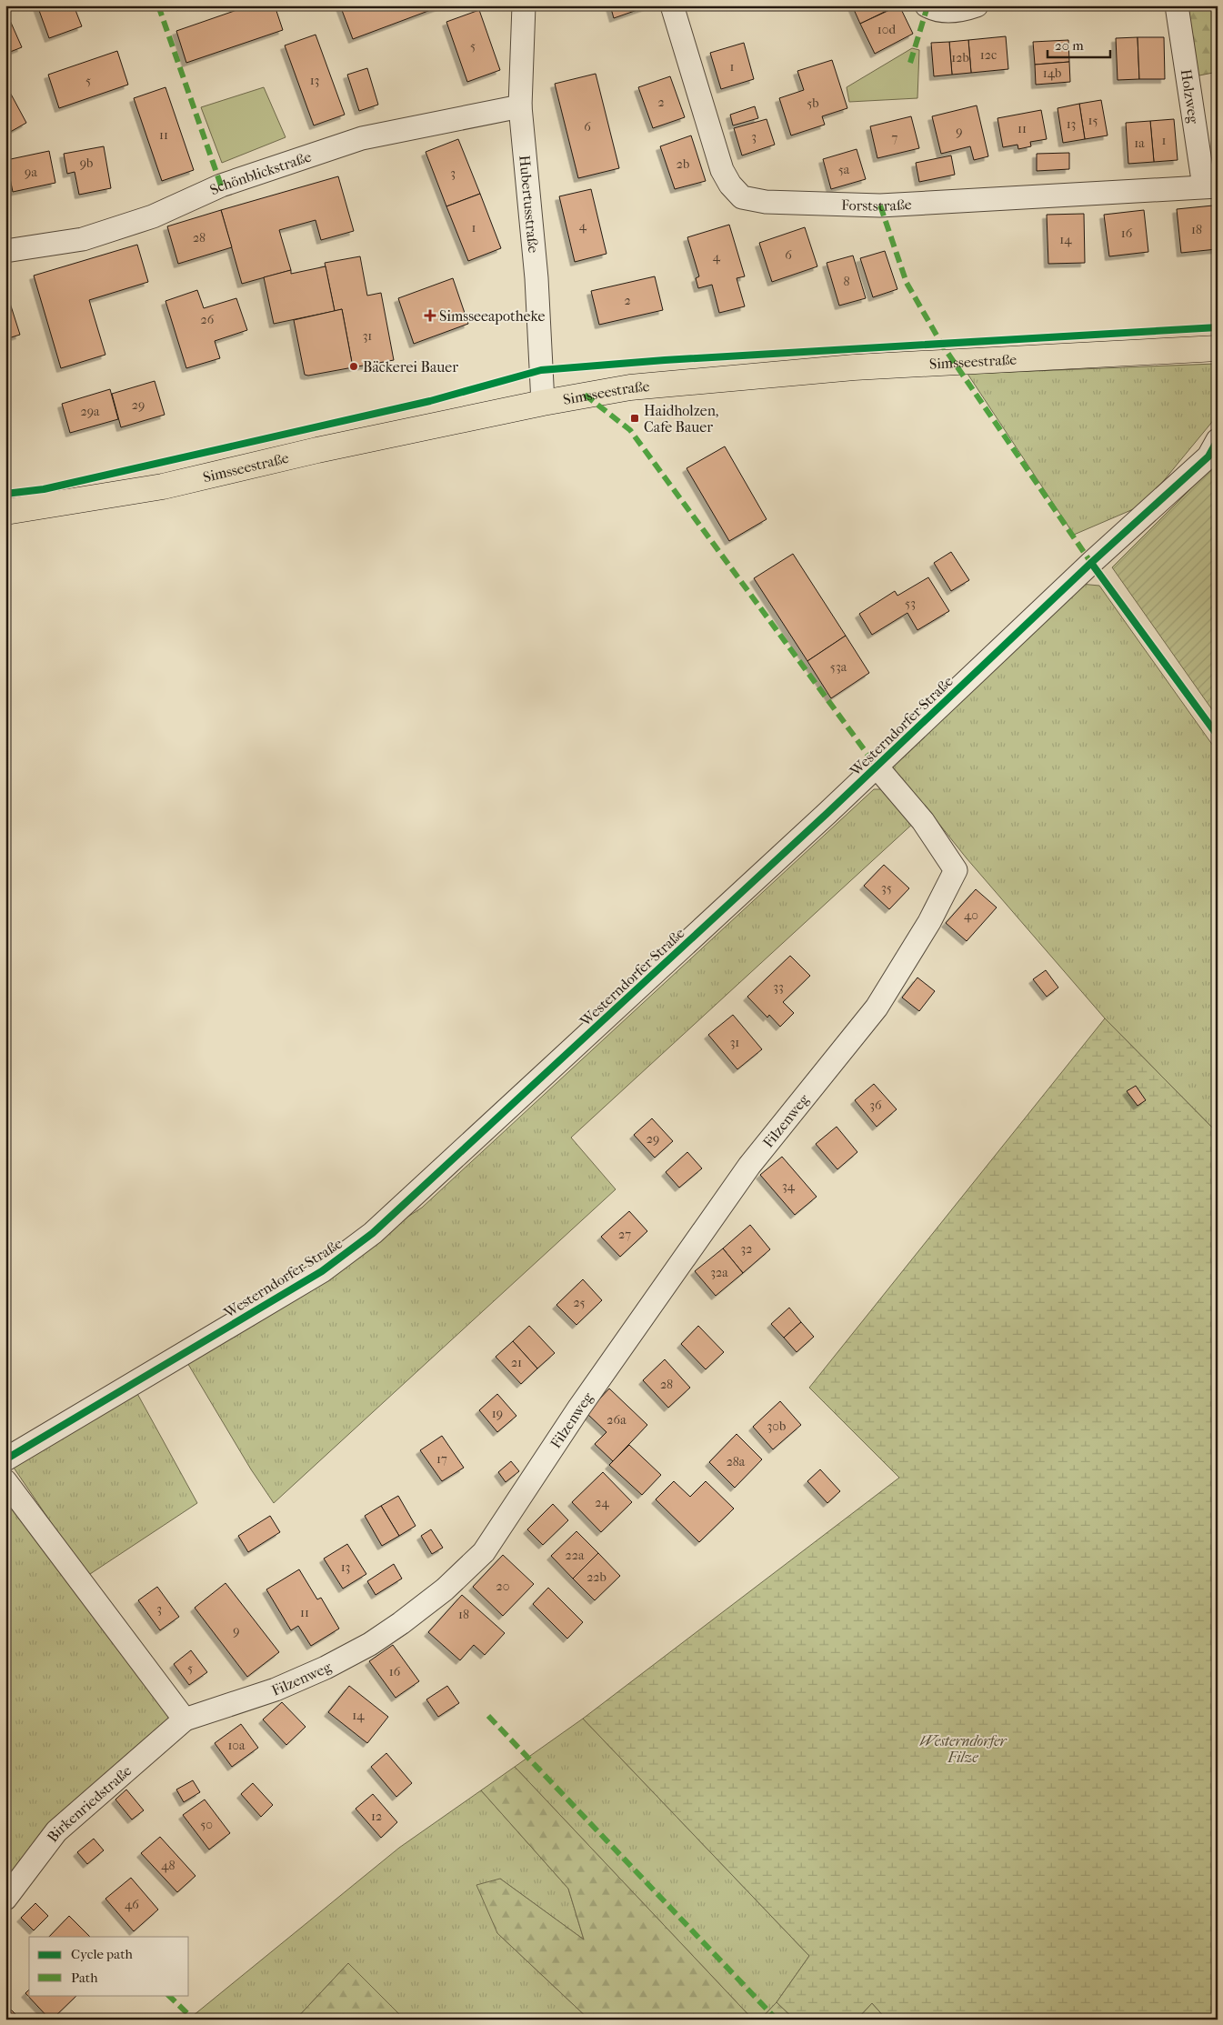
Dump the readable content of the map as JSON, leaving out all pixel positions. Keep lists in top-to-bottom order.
{
  "streets": {
    "main road": ["Simsseestraße"],
    "street": [
      "Holzweg",
      "Schönblickstraße",
      "Forststraße",
      "Hubertusstraße",
      "Westerndorfer Straße",
      "Filzenweg",
      "Birkenriedstraße"
    ]
  },
  "crossings": [
    ["Holzweg", "Forststraße"],
    ["Schönblickstraße", "Hubertusstraße"],
    ["Hubertusstraße", "Simsseestraße"],
    ["Westerndorfer Straße", "Filzenweg"],
    ["Filzenweg", "Birkenriedstraße"]
  ],
  "parks": ["Westerndorfer Filze"],
  "places": {
    "health": ["Simsseeapotheke"],
    "other": ["Bäckerei Bauer"],
    "transit": ["Haidholzen, Cafe Bauer"]
  },
  "house_numbers": [
    "10d",
    "5",
    "12c",
    "12b",
    "1",
    "14b",
    "5",
    "13",
    "2",
    "5b",
    "15",
    "13",
    "6",
    "11",
    "9",
    "11",
    "3",
    "7",
    "1",
    "1a",
    "9b",
    "2b",
    "5a",
    "9a",
    "3",
    "4",
    "1",
    "18",
    "16",
    "28",
    "14",
    "6",
    "4",
    "8",
    "2",
    "26",
    "31",
    "29",
    "29a",
    "53",
    "53a",
    "35",
    "40",
    "33",
    "31",
    "36",
    "29",
    "34",
    "27",
    "32",
    "32a",
    "25",
    "21",
    "28",
    "19",
    "26a",
    "30b",
    "17",
    "28a",
    "24",
    "22a",
    "13",
    "22b",
    "20",
    "3",
    "11",
    "18",
    "9",
    "5",
    "16",
    "14",
    "10a",
    "12",
    "50",
    "48",
    "46"
  ],
  "legend": ["Cycle path", "Path"],
  "scale_bar": "20 m"
}
